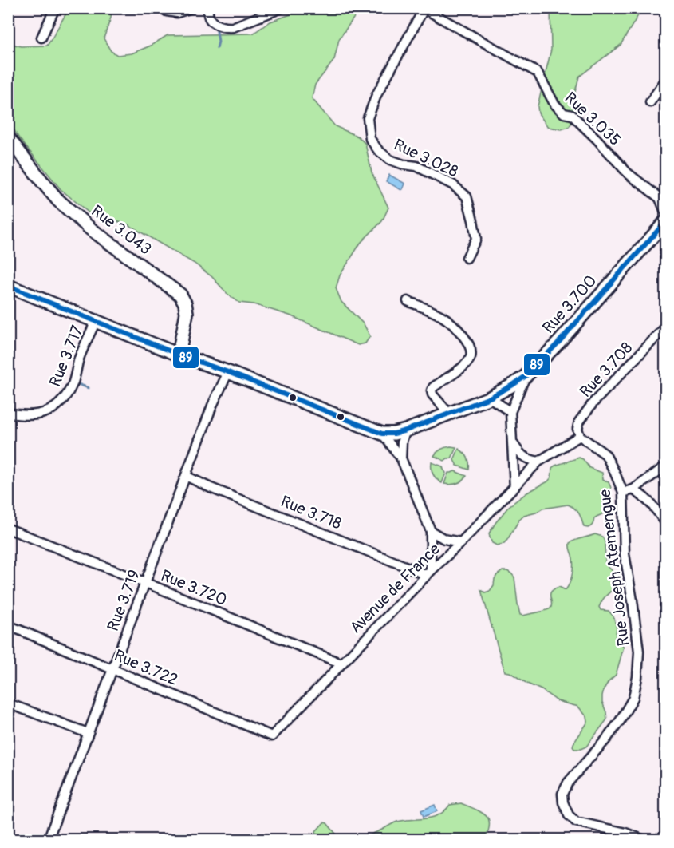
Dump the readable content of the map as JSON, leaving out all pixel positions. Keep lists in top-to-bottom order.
{
  "streets": {
    "main road": ["Rue 3.043", "Rue 3.700"],
    "street": [
      "Rue 3.035",
      "Rue 3.028",
      "Rue 3.717",
      "Rue 3.708",
      "Rue 3.718",
      "Rue Joseph Atemengue",
      "Rue 3.720",
      "Avenue de France",
      "Rue 3.719",
      "Rue 3.722"
    ]
  },
  "crossings": [
    ["Rue 3.035", "Rue 3.028"],
    ["Rue 3.700", "Avenue de France"],
    ["Rue 3.708", "Rue Joseph Atemengue"],
    ["Rue 3.718", "Avenue de France"],
    ["Rue 3.718", "Rue 3.719"],
    ["Rue 3.720", "Avenue de France"],
    ["Rue 3.720", "Rue 3.719"],
    ["Avenue de France", "Rue 3.722"],
    ["Rue 3.719", "Rue 3.722"]
  ],
  "lines": ["transit line 89"]
}
